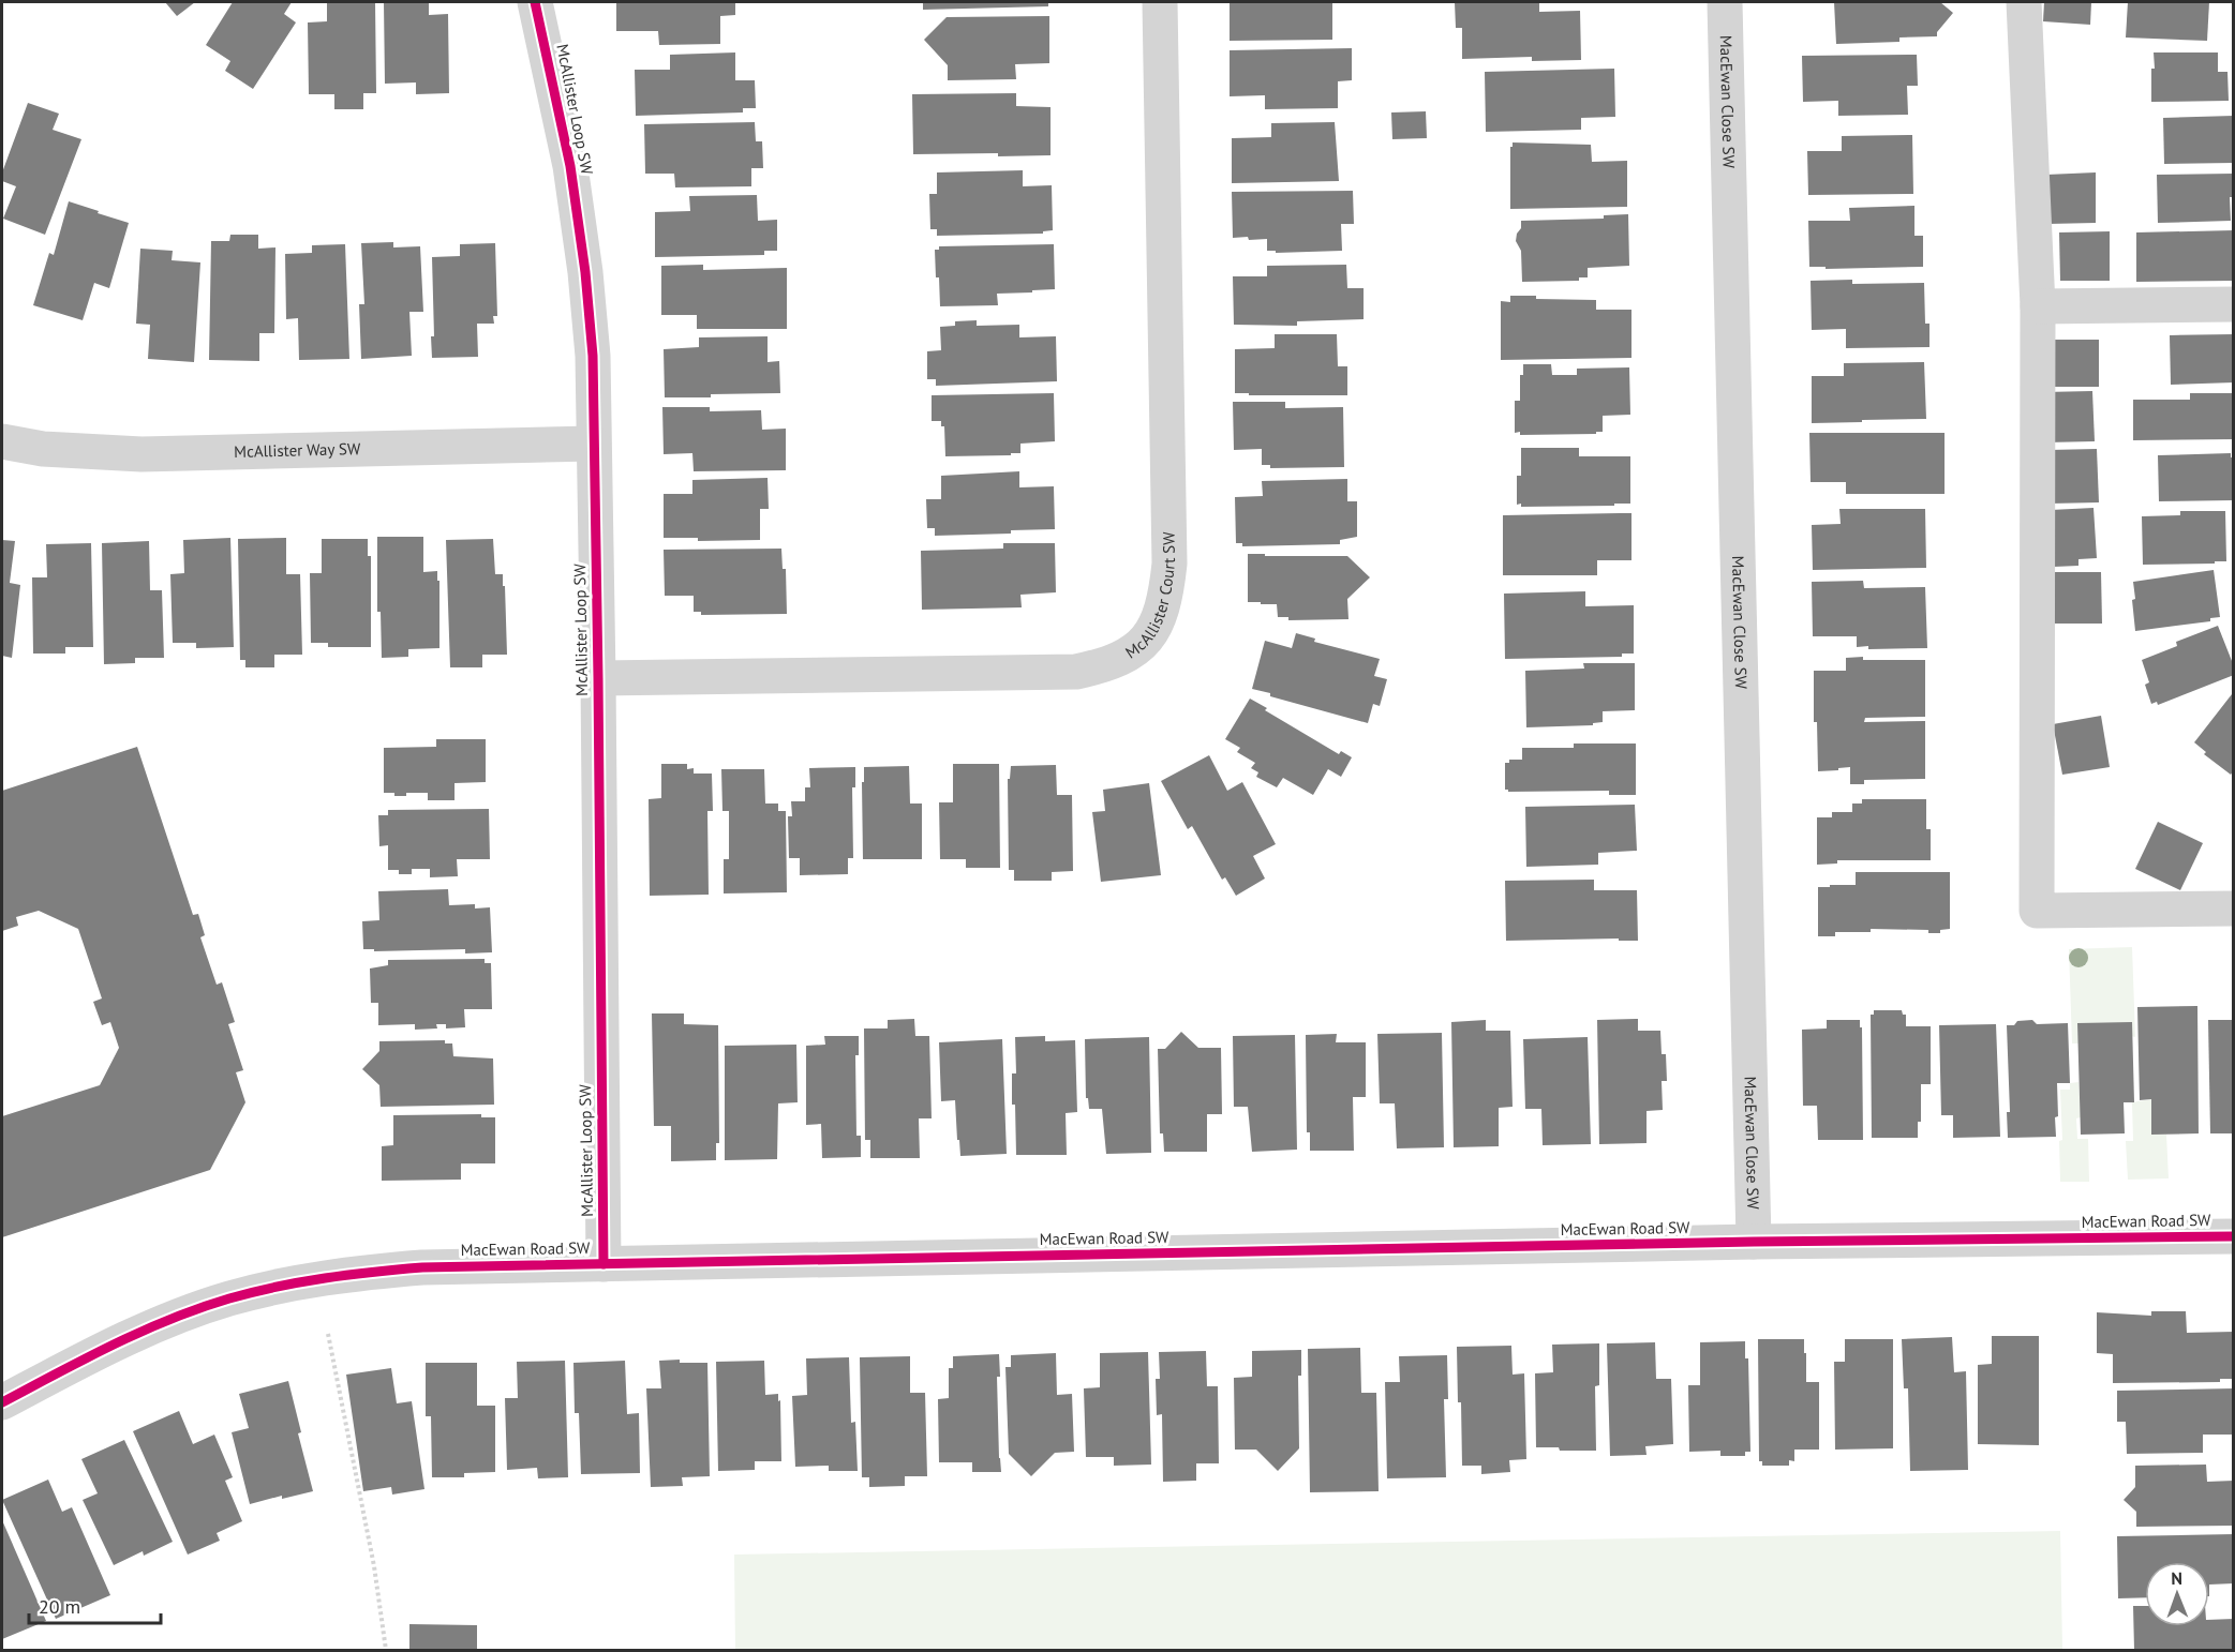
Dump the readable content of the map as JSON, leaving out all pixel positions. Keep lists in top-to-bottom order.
{
  "streets": {
    "street": [
      "MacEwan Close SW",
      "McAllister Loop SW",
      "McAllister Way SW",
      "McAllister Court SW",
      "MacEwan Road SW"
    ]
  },
  "crossings": [
    ["MacEwan Close SW", "MacEwan Road SW"],
    ["McAllister Loop SW", "McAllister Way SW"],
    ["McAllister Loop SW", "McAllister Court SW"],
    ["McAllister Loop SW", "MacEwan Road SW"]
  ],
  "scale_bar": "20 m",
  "north": "top"
}
